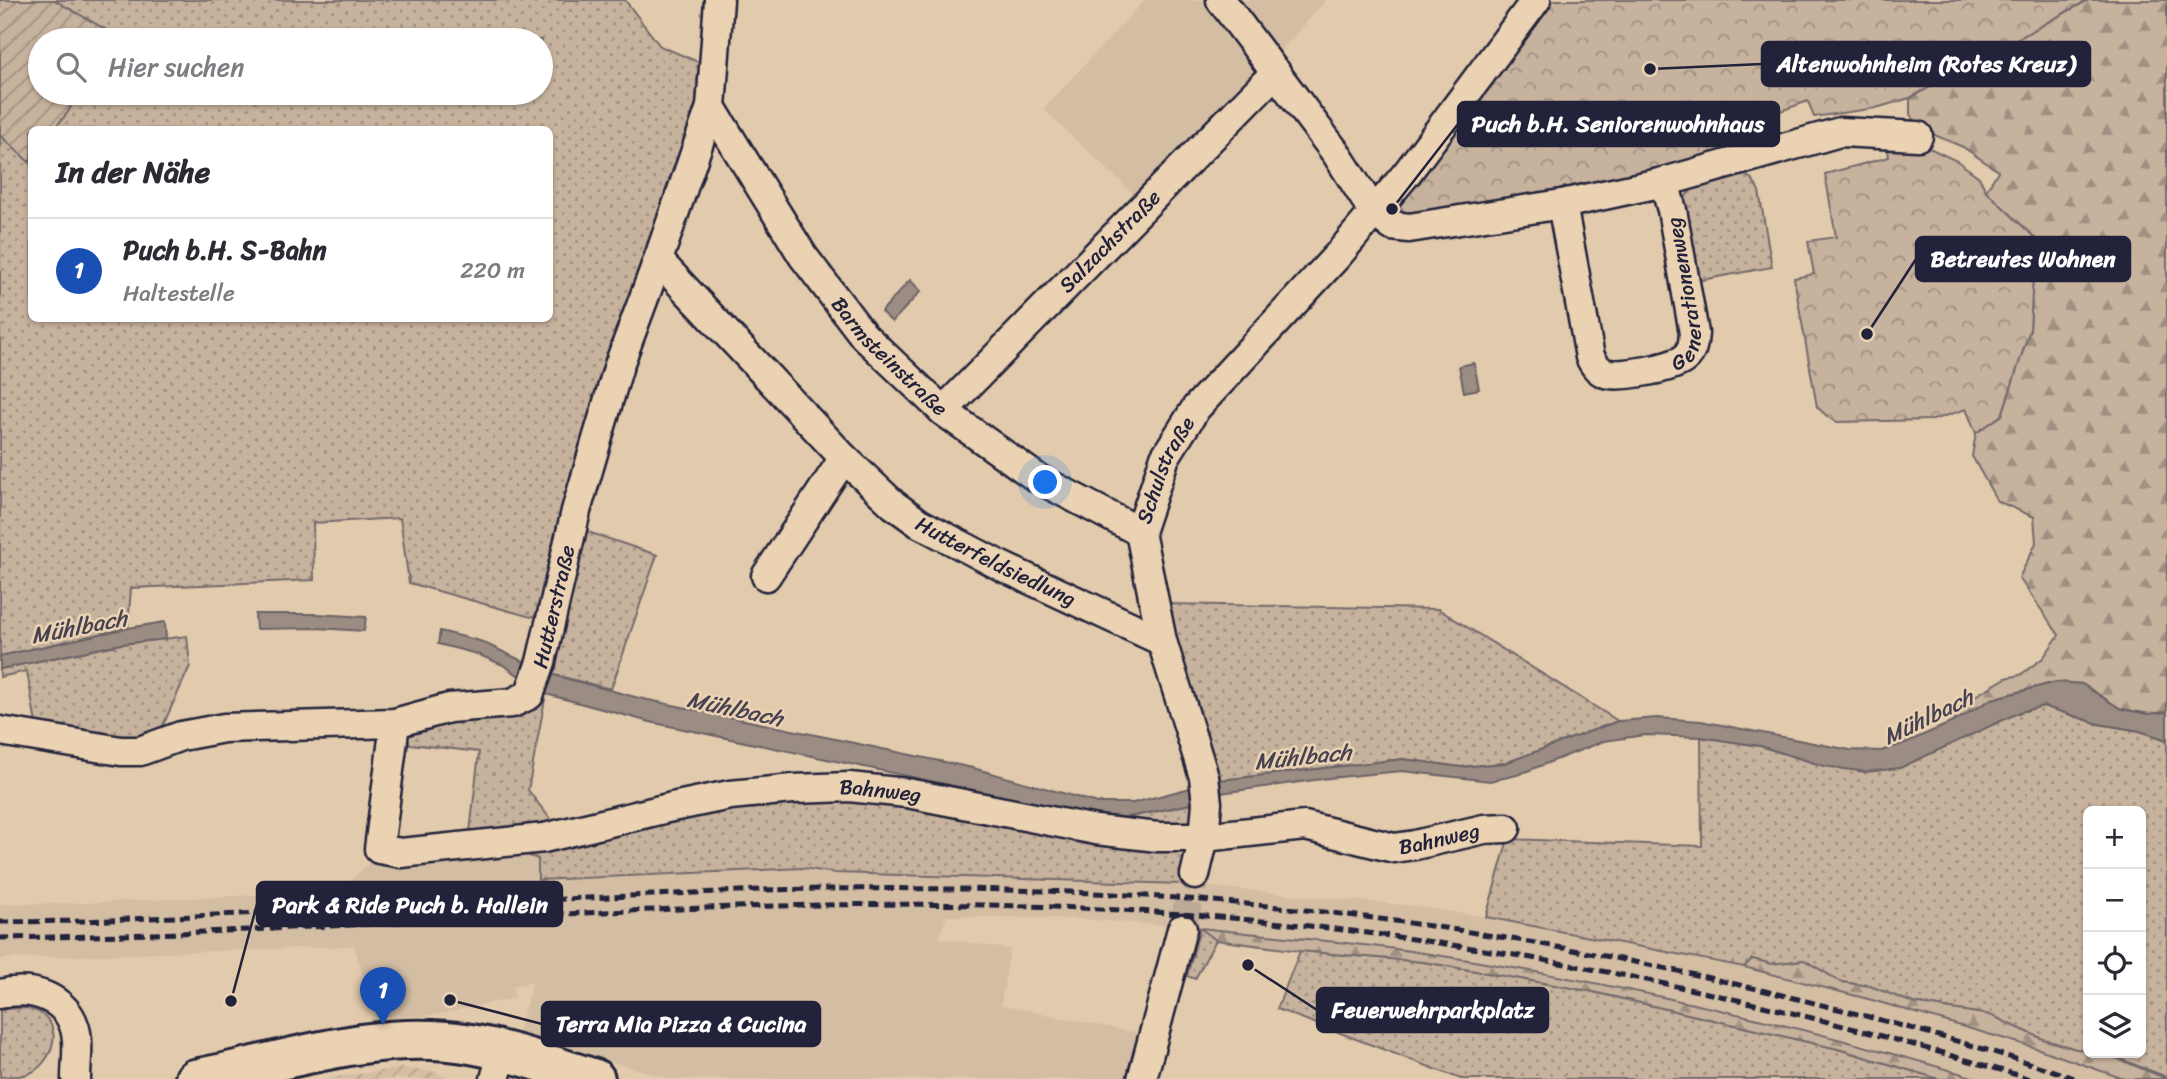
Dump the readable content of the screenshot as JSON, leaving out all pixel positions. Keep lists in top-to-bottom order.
{
  "streets": {
    "street": [
      "Salzachstraße",
      "Generationenweg",
      "Barmsteinstraße",
      "Schulstraße",
      "Hutterfeldsiedlung",
      "Hutterstraße",
      "Bahnweg"
    ]
  },
  "crossings": [
    ["Salzachstraße", "Barmsteinstraße"],
    ["Generationenweg", "Schulstraße"],
    ["Barmsteinstraße", "Schulstraße"],
    ["Barmsteinstraße", "Hutterstraße"],
    ["Schulstraße", "Hutterfeldsiedlung"],
    ["Schulstraße", "Bahnweg"],
    ["Hutterfeldsiedlung", "Hutterstraße"],
    ["Hutterstraße", "Bahnweg"]
  ],
  "water": ["Mühlbach"],
  "places": [
    "Altenwohnheim (Rotes Kreuz)",
    "Puch b.H. Seniorenwohnhaus",
    "Betreutes Wohnen",
    "Feuerwehrparkplatz",
    "Terra Mia Pizza & Cucina",
    "Park & Ride Puch b. Hallein"
  ],
  "page": {
    "search": "Hier suchen",
    "heading": "In der Nähe",
    "list": [
      {
        "mark": "1",
        "name": "Puch b.H. S-Bahn",
        "note": "Haltestelle",
        "value": "220 m"
      }
    ],
    "map_buttons": ["+", "−"],
    "pins": "1"
  }
}
